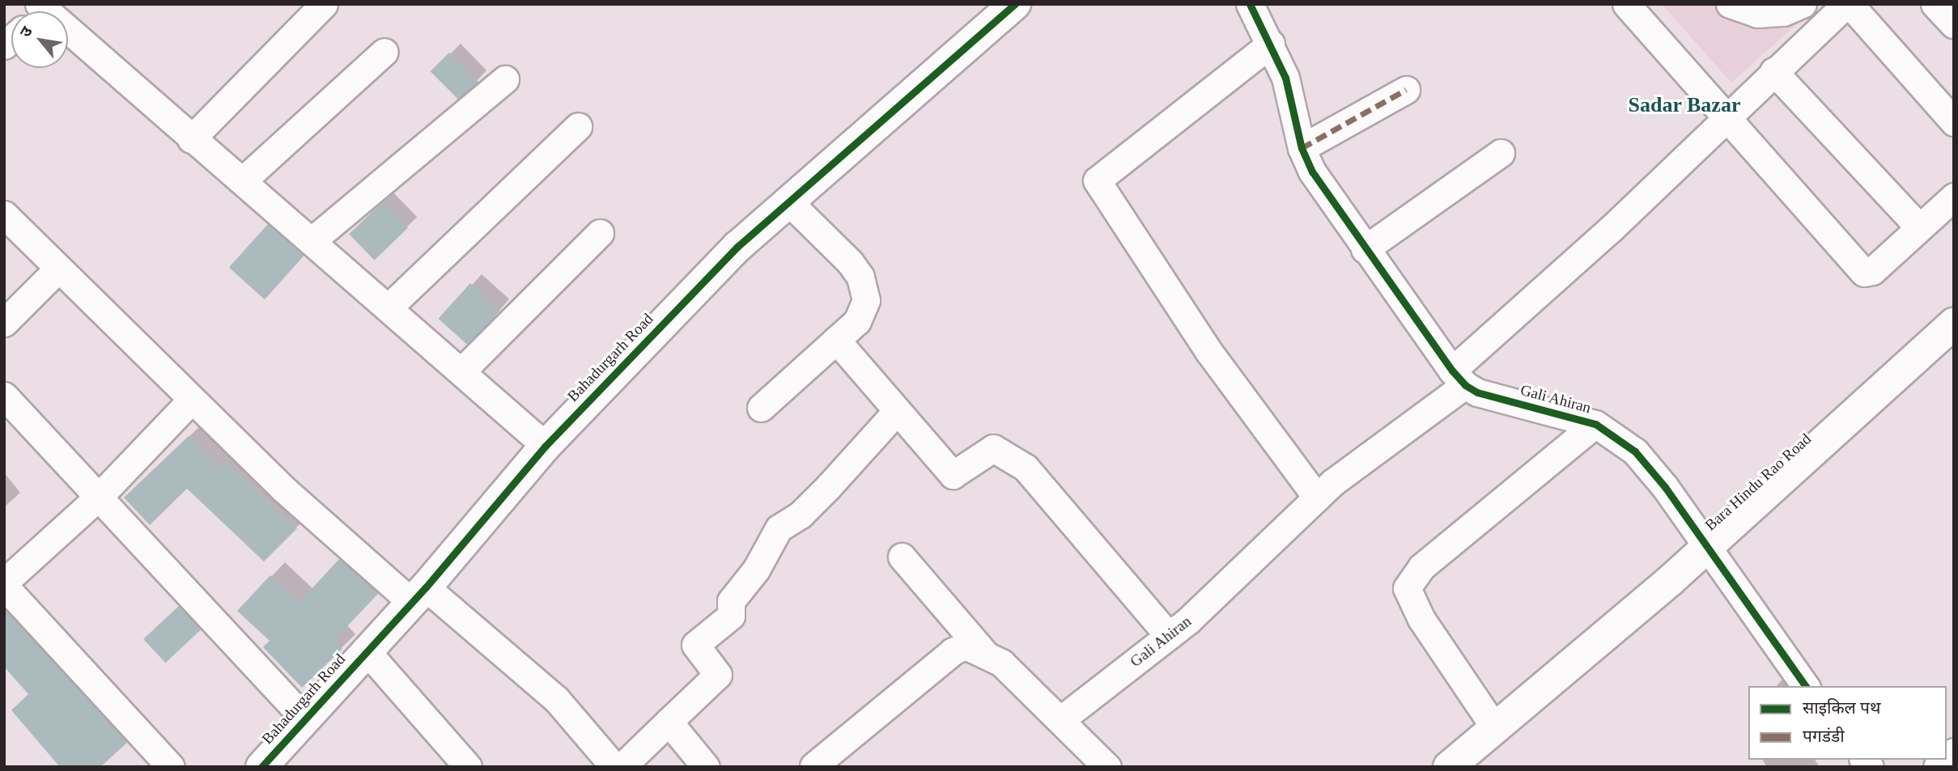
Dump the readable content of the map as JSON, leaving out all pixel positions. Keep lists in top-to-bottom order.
{
  "streets": {
    "street": ["Bahadurgarh Road", "Gali Ahiran", "Bara Hindu Rao Road"]
  },
  "crossings": [
    ["Gali Ahiran", "Bara Hindu Rao Road"]
  ],
  "districts": ["Sadar Bazar"],
  "legend": ["साइकिल पथ", "पगडंडी"],
  "north": "top left"
}
